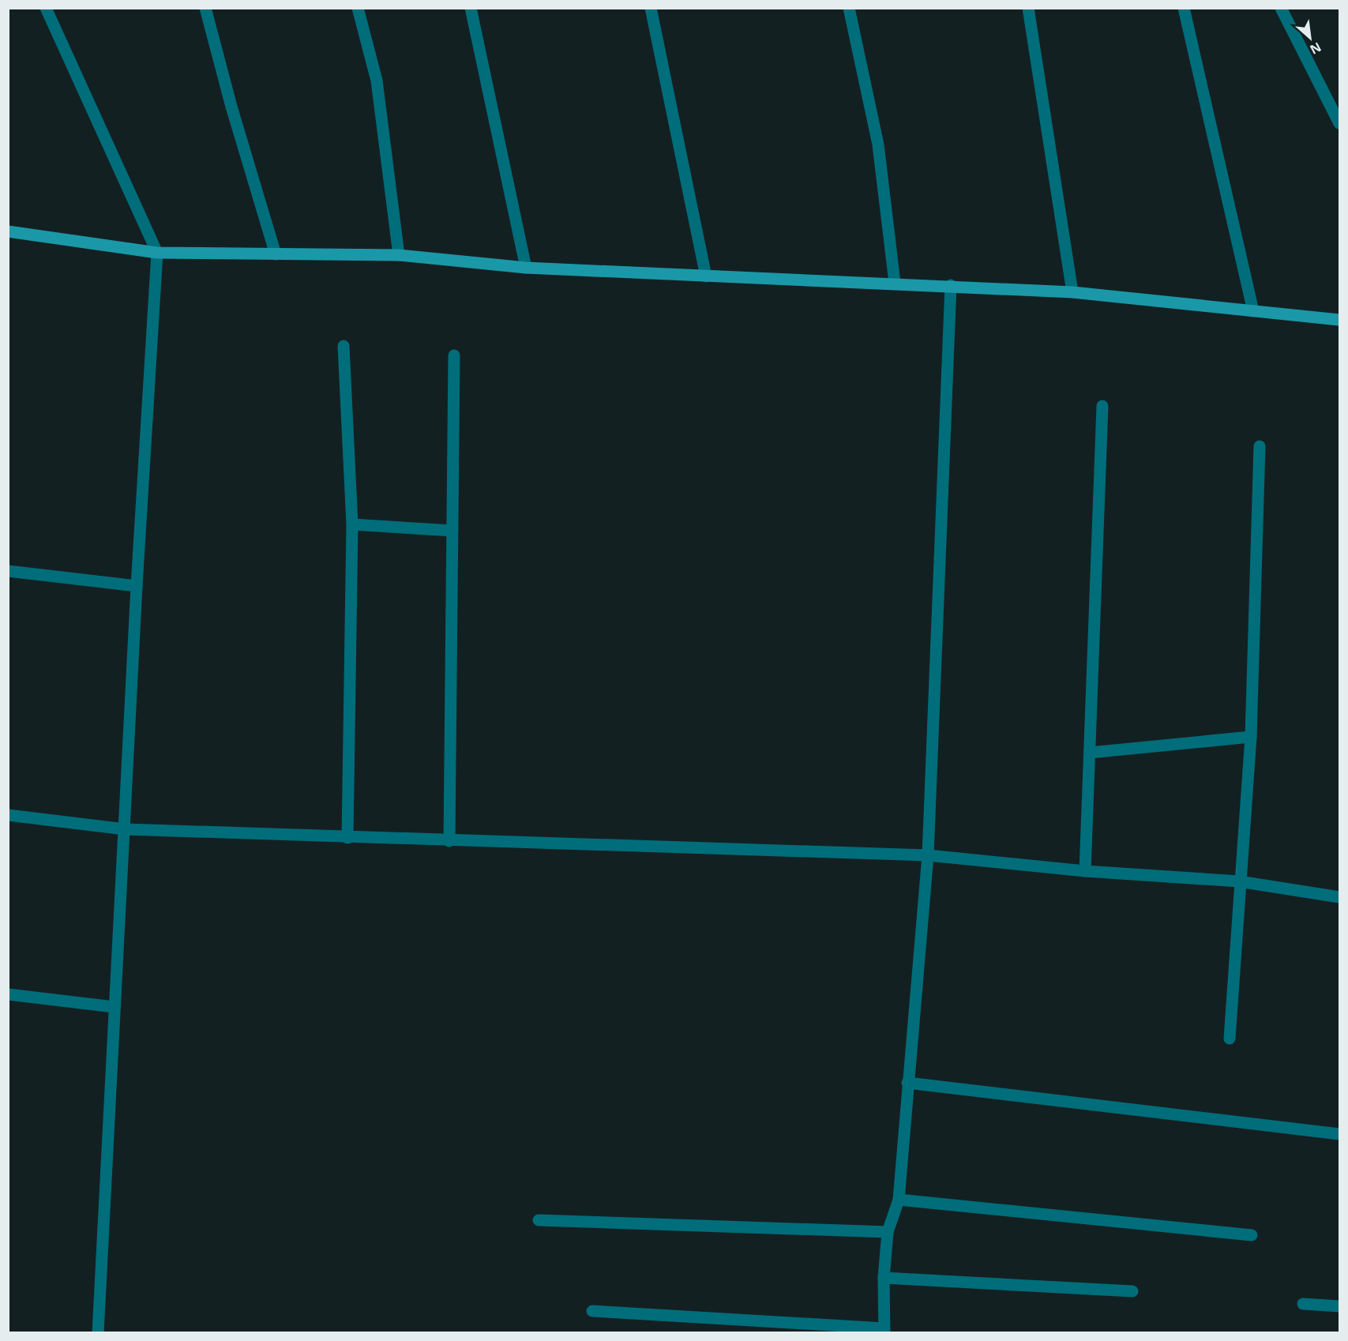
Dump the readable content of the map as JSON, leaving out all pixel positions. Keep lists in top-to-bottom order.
{
  "north": "bottom right"
}
